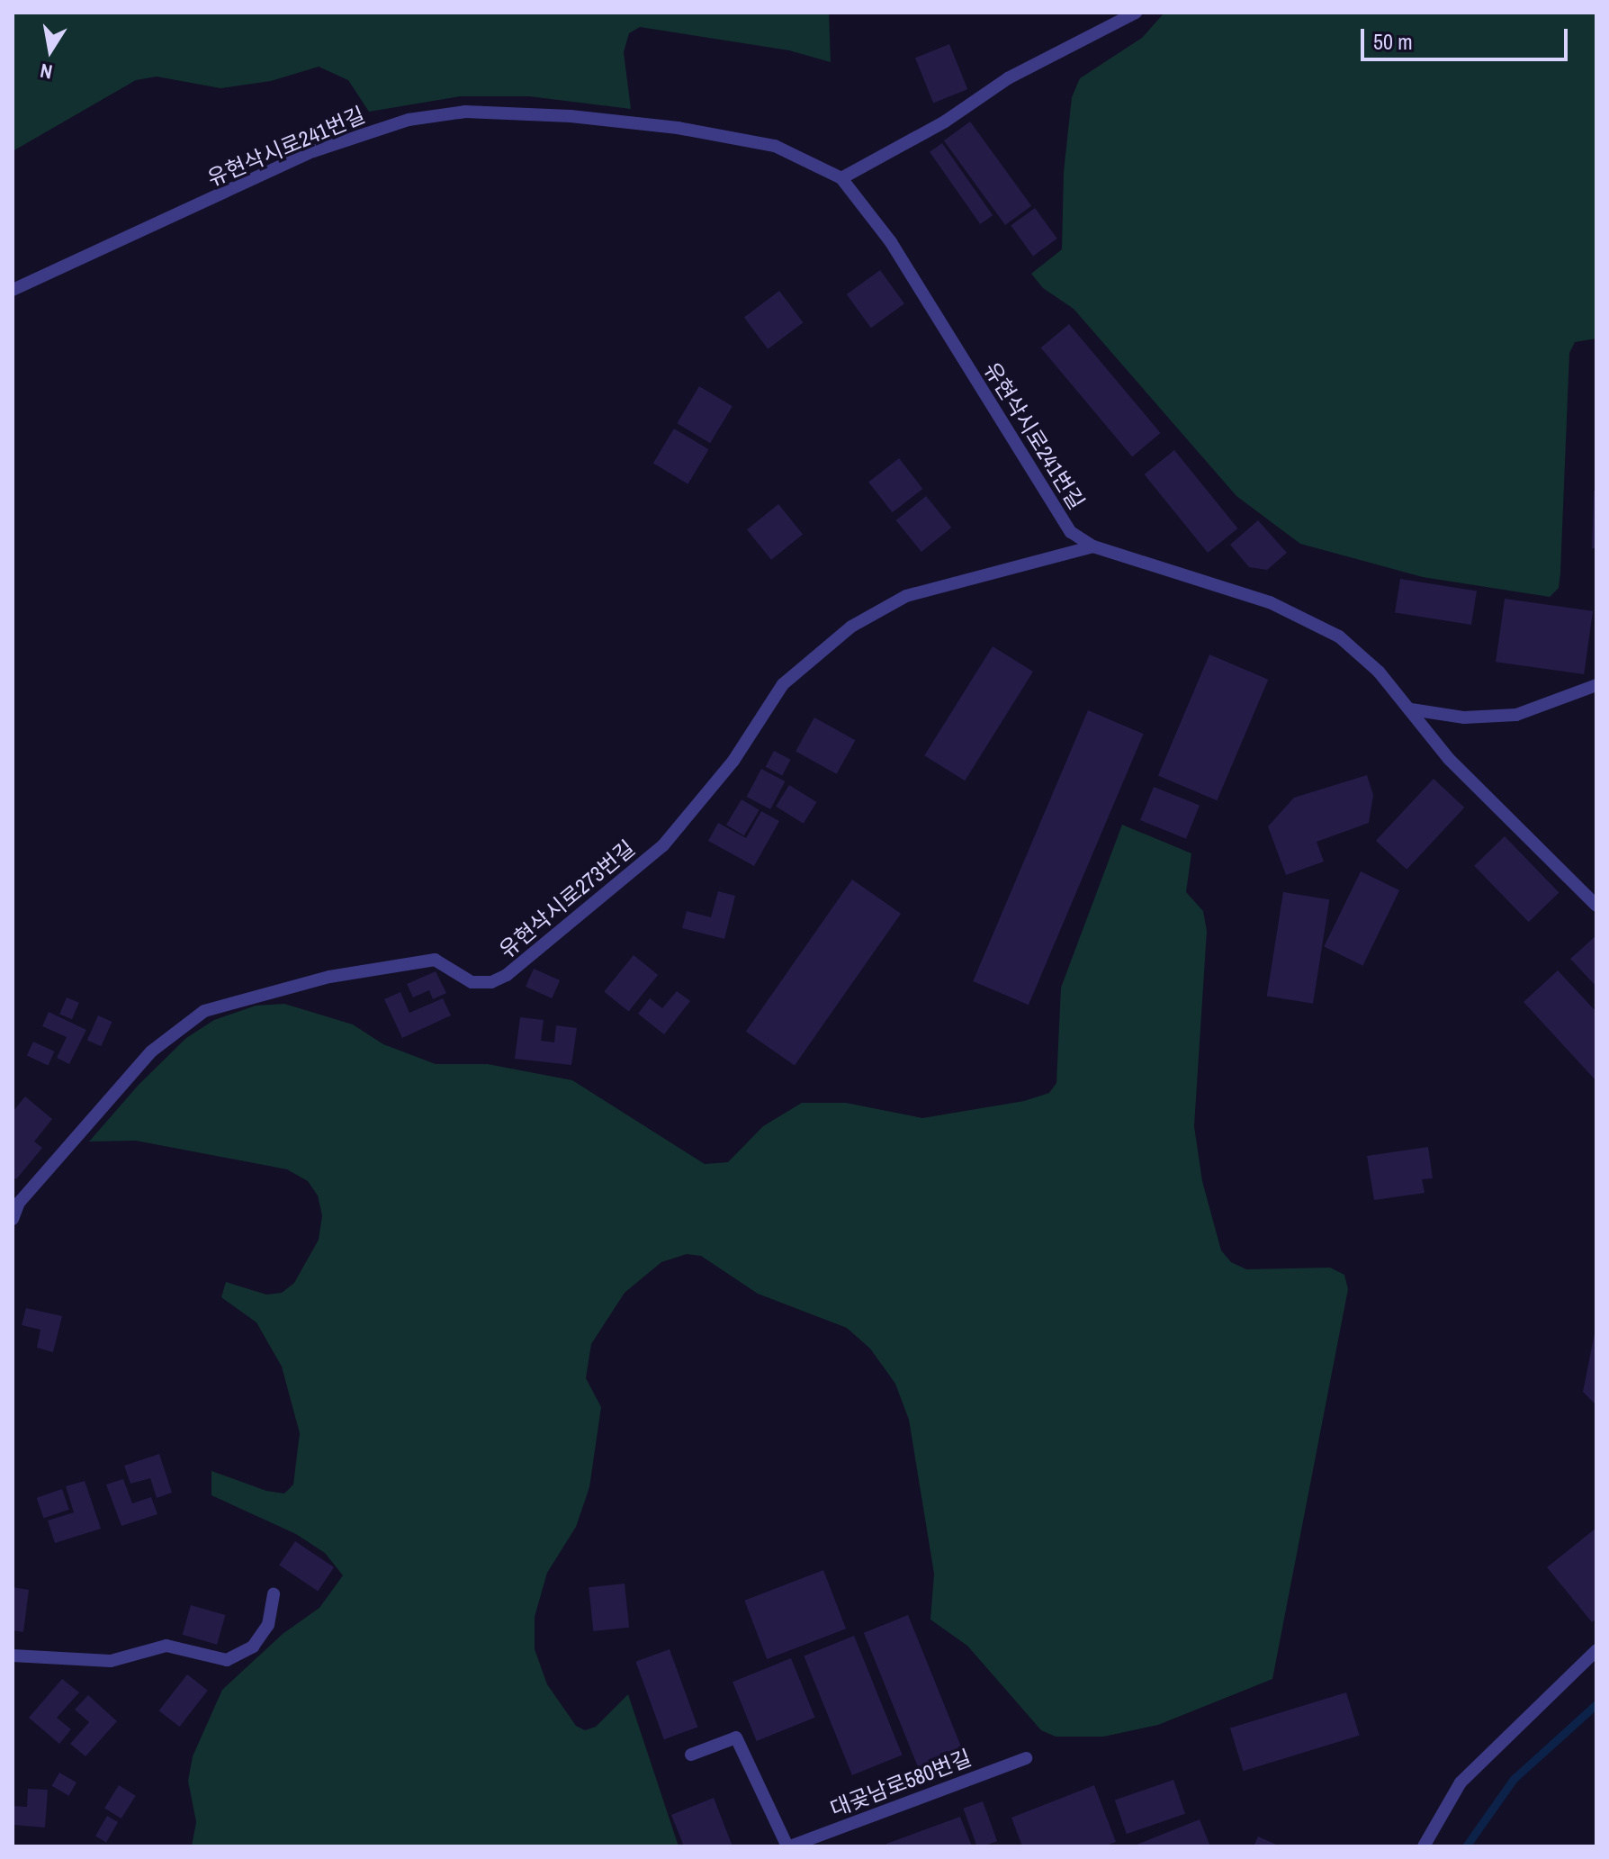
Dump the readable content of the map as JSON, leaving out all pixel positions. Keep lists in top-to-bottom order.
{
  "streets": {
    "lane": ["유현삭시로241번길", "유현삭시로273번길", "대곶남로580번길"]
  },
  "crossings": [
    ["유현삭시로241번길", "유현삭시로273번길"]
  ],
  "scale_bar": "50 m",
  "north": "bottom"
}
